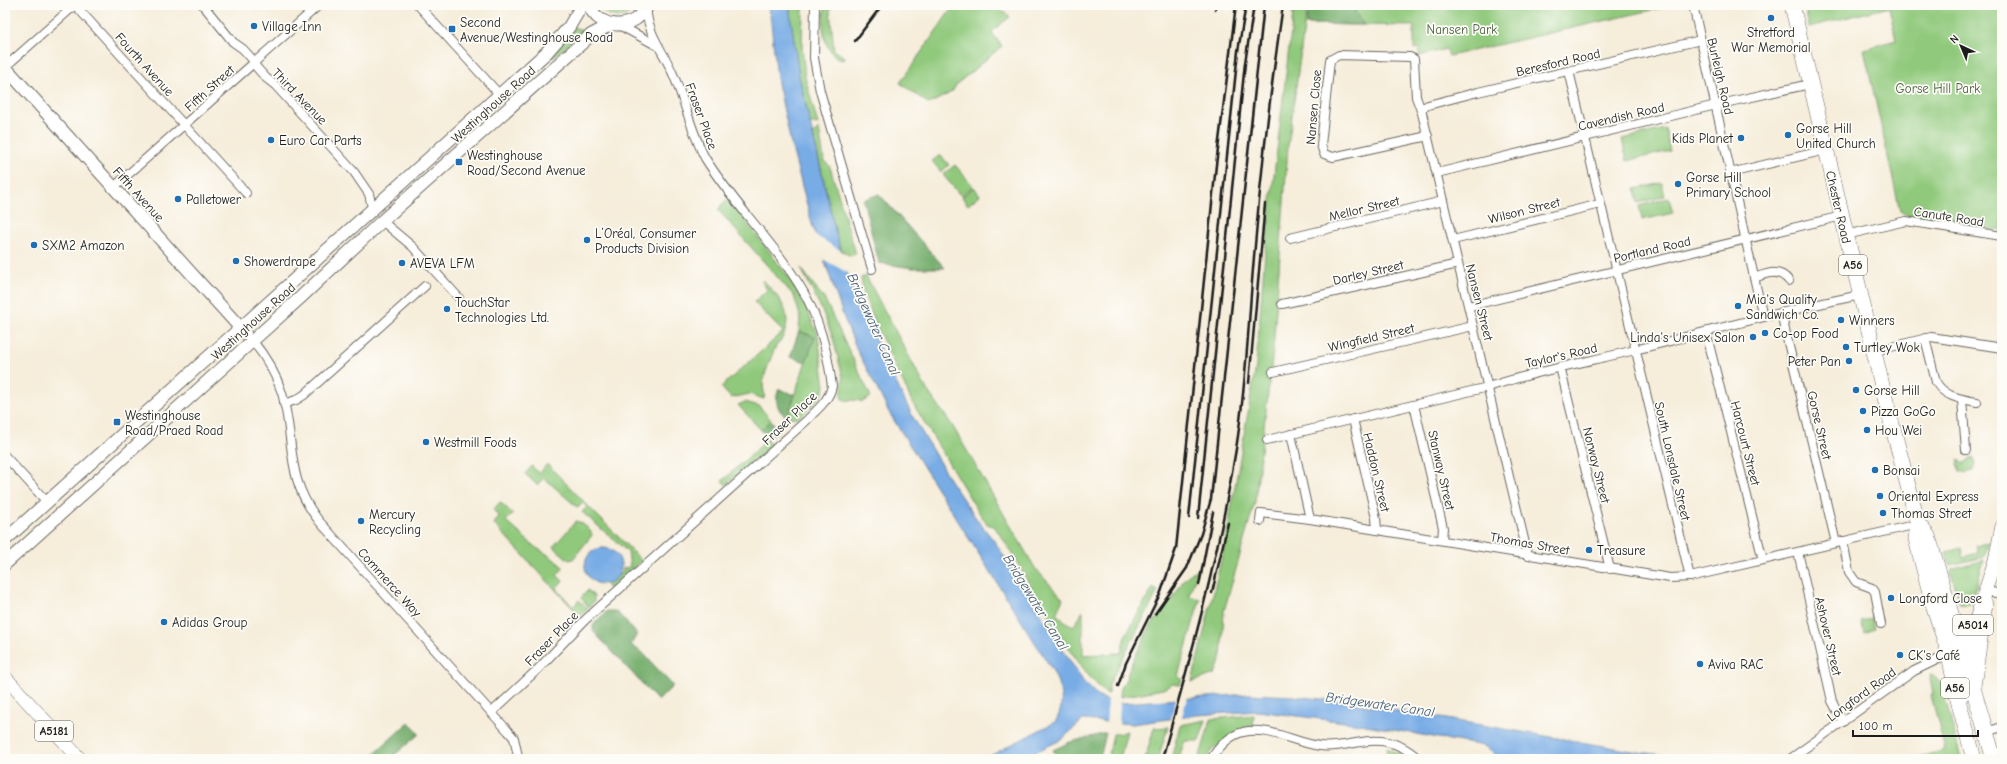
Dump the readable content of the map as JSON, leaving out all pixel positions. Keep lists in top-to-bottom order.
{
  "streets": {
    "highway": ["Chester Road", "A56"],
    "main road": ["A5014", "A5181"],
    "street": [
      "Beresford Road",
      "Fourth Avenue",
      "Burleigh Road",
      "Fifth Street",
      "Third Avenue",
      "Westinghouse Road",
      "Nansen Close",
      "Fraser Place",
      "Cavendish Road",
      "Fifth Avenue",
      "Mellor Street",
      "Wilson Street",
      "Canute Road",
      "Portland Road",
      "Darley Street",
      "Nansen Street",
      "Wingfield Street",
      "Taylor's Road",
      "Gorse Street",
      "Harcourt Street",
      "South Lonsdale Street",
      "Norway Street",
      "Stanway Street",
      "Haddon Street",
      "Thomas Street",
      "Commerce Way",
      "Ashover Street",
      "Longford Road"
    ]
  },
  "crossings": [
    ["Beresford Road", "Burleigh Road"],
    ["Beresford Road", "Nansen Street"],
    ["Beresford Road", "South Lonsdale Street"],
    ["Fourth Avenue", "Fifth Street"],
    ["Burleigh Road", "Cavendish Road"],
    ["Burleigh Road", "Portland Road"],
    ["Burleigh Road", "Taylor's Road"],
    ["Fifth Street", "Third Avenue"],
    ["Fifth Street", "Fifth Avenue"],
    ["Third Avenue", "Westinghouse Road"],
    ["Westinghouse Road", "Fraser Place"],
    ["Westinghouse Road", "Fifth Avenue"],
    ["Westinghouse Road", "Commerce Way"],
    ["Nansen Close", "Nansen Street"],
    ["Fraser Place", "Commerce Way"],
    ["Cavendish Road", "Chester Road"],
    ["Cavendish Road", "Nansen Street"],
    ["Cavendish Road", "South Lonsdale Street"],
    ["Fifth Avenue", "Commerce Way"],
    ["Chester Road", "Canute Road"],
    ["Chester Road", "Portland Road"],
    ["Chester Road", "Taylor's Road"],
    ["Chester Road", "Thomas Street"],
    ["Chester Road", "A5014"],
    ["Chester Road", "Longford Road"],
    ["Mellor Street", "Nansen Street"],
    ["Wilson Street", "Nansen Street"],
    ["Wilson Street", "South Lonsdale Street"],
    ["Portland Road", "Nansen Street"],
    ["Portland Road", "South Lonsdale Street"],
    ["Darley Street", "Nansen Street"],
    ["Nansen Street", "Wingfield Street"],
    ["Nansen Street", "Taylor's Road"],
    ["Nansen Street", "Thomas Street"],
    ["Taylor's Road", "Gorse Street"],
    ["Taylor's Road", "Harcourt Street"],
    ["Taylor's Road", "South Lonsdale Street"],
    ["Taylor's Road", "Norway Street"],
    ["Taylor's Road", "Stanway Street"],
    ["Taylor's Road", "Haddon Street"],
    ["Gorse Street", "Thomas Street"],
    ["Harcourt Street", "Thomas Street"],
    ["South Lonsdale Street", "Thomas Street"],
    ["Norway Street", "Thomas Street"],
    ["Stanway Street", "Thomas Street"],
    ["Haddon Street", "Thomas Street"],
    ["Thomas Street", "Ashover Street"],
    ["Ashover Street", "Longford Road"]
  ],
  "water": ["Bridgewater Canal"],
  "parks": ["Nansen Park", "Gorse Hill Park"],
  "places": {
    "other": [
      "Stretford War Memorial",
      "Village Inn",
      "Gorse Hill United Church",
      "Kids Planet",
      "Euro Car Parts",
      "Gorse Hill Primary School",
      "Palletower",
      "L’Oréal, Consumer Products Division",
      "SXM2 Amazon",
      "Showerdrape",
      "AVEVA LFM",
      "Mia's Quality Sandwich Co.",
      "TouchStar Technologies Ltd.",
      "Winners",
      "Co-op Food",
      "Linda's Unisex Salon",
      "Turtley Wok",
      "Peter Pan",
      "Gorse Hill",
      "Pizza GoGo",
      "Hou Wei",
      "Westmill Foods",
      "Bonsai",
      "Oriental Express",
      "Thomas Street",
      "Mercury Recycling",
      "Treasure",
      "Longford Close",
      "Adidas Group",
      "CK's Café",
      "Aviva RAC"
    ],
    "transit": ["Second Avenue/Westinghouse Road", "Westinghouse Road/Second Avenue", "Westinghouse Road/Praed Road"]
  },
  "scale_bar": "100 m",
  "north": "top left"
}
